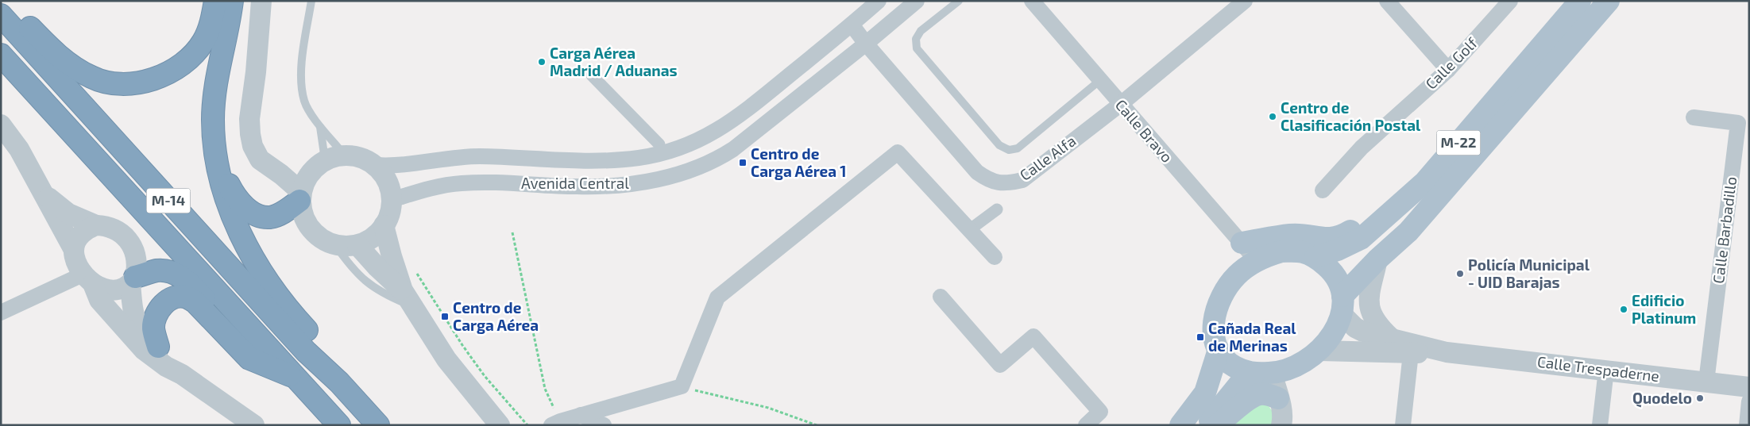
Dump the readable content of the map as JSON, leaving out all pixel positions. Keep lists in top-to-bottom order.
{
  "streets": {
    "highway": ["M-14"],
    "main road": ["M-22"],
    "street": [
      "Calle Golf",
      "Calle Bravo",
      "Calle Alfa",
      "Avenida Central",
      "Calle Barbadillo",
      "Calle Trespaderne"
    ]
  },
  "crossings": [
    ["Calle Bravo", "M-22"],
    ["Calle Bravo", "Calle Alfa"],
    ["Calle Bravo", "Calle Trespaderne"],
    ["M-22", "Calle Trespaderne"],
    ["Calle Alfa", "Avenida Central"],
    ["Calle Barbadillo", "Calle Trespaderne"]
  ],
  "places": {
    "other": [
      "Carga Aérea Madrid / Aduanas",
      "Centro de Clasificación Postal",
      "Policía Municipal - UID Barajas",
      "Edificio Platinum",
      "Quodelo"
    ],
    "transit": ["Centro de Carga Aérea 1", "Centro de Carga Aérea", "Cañada Real de Merinas"]
  }
}
